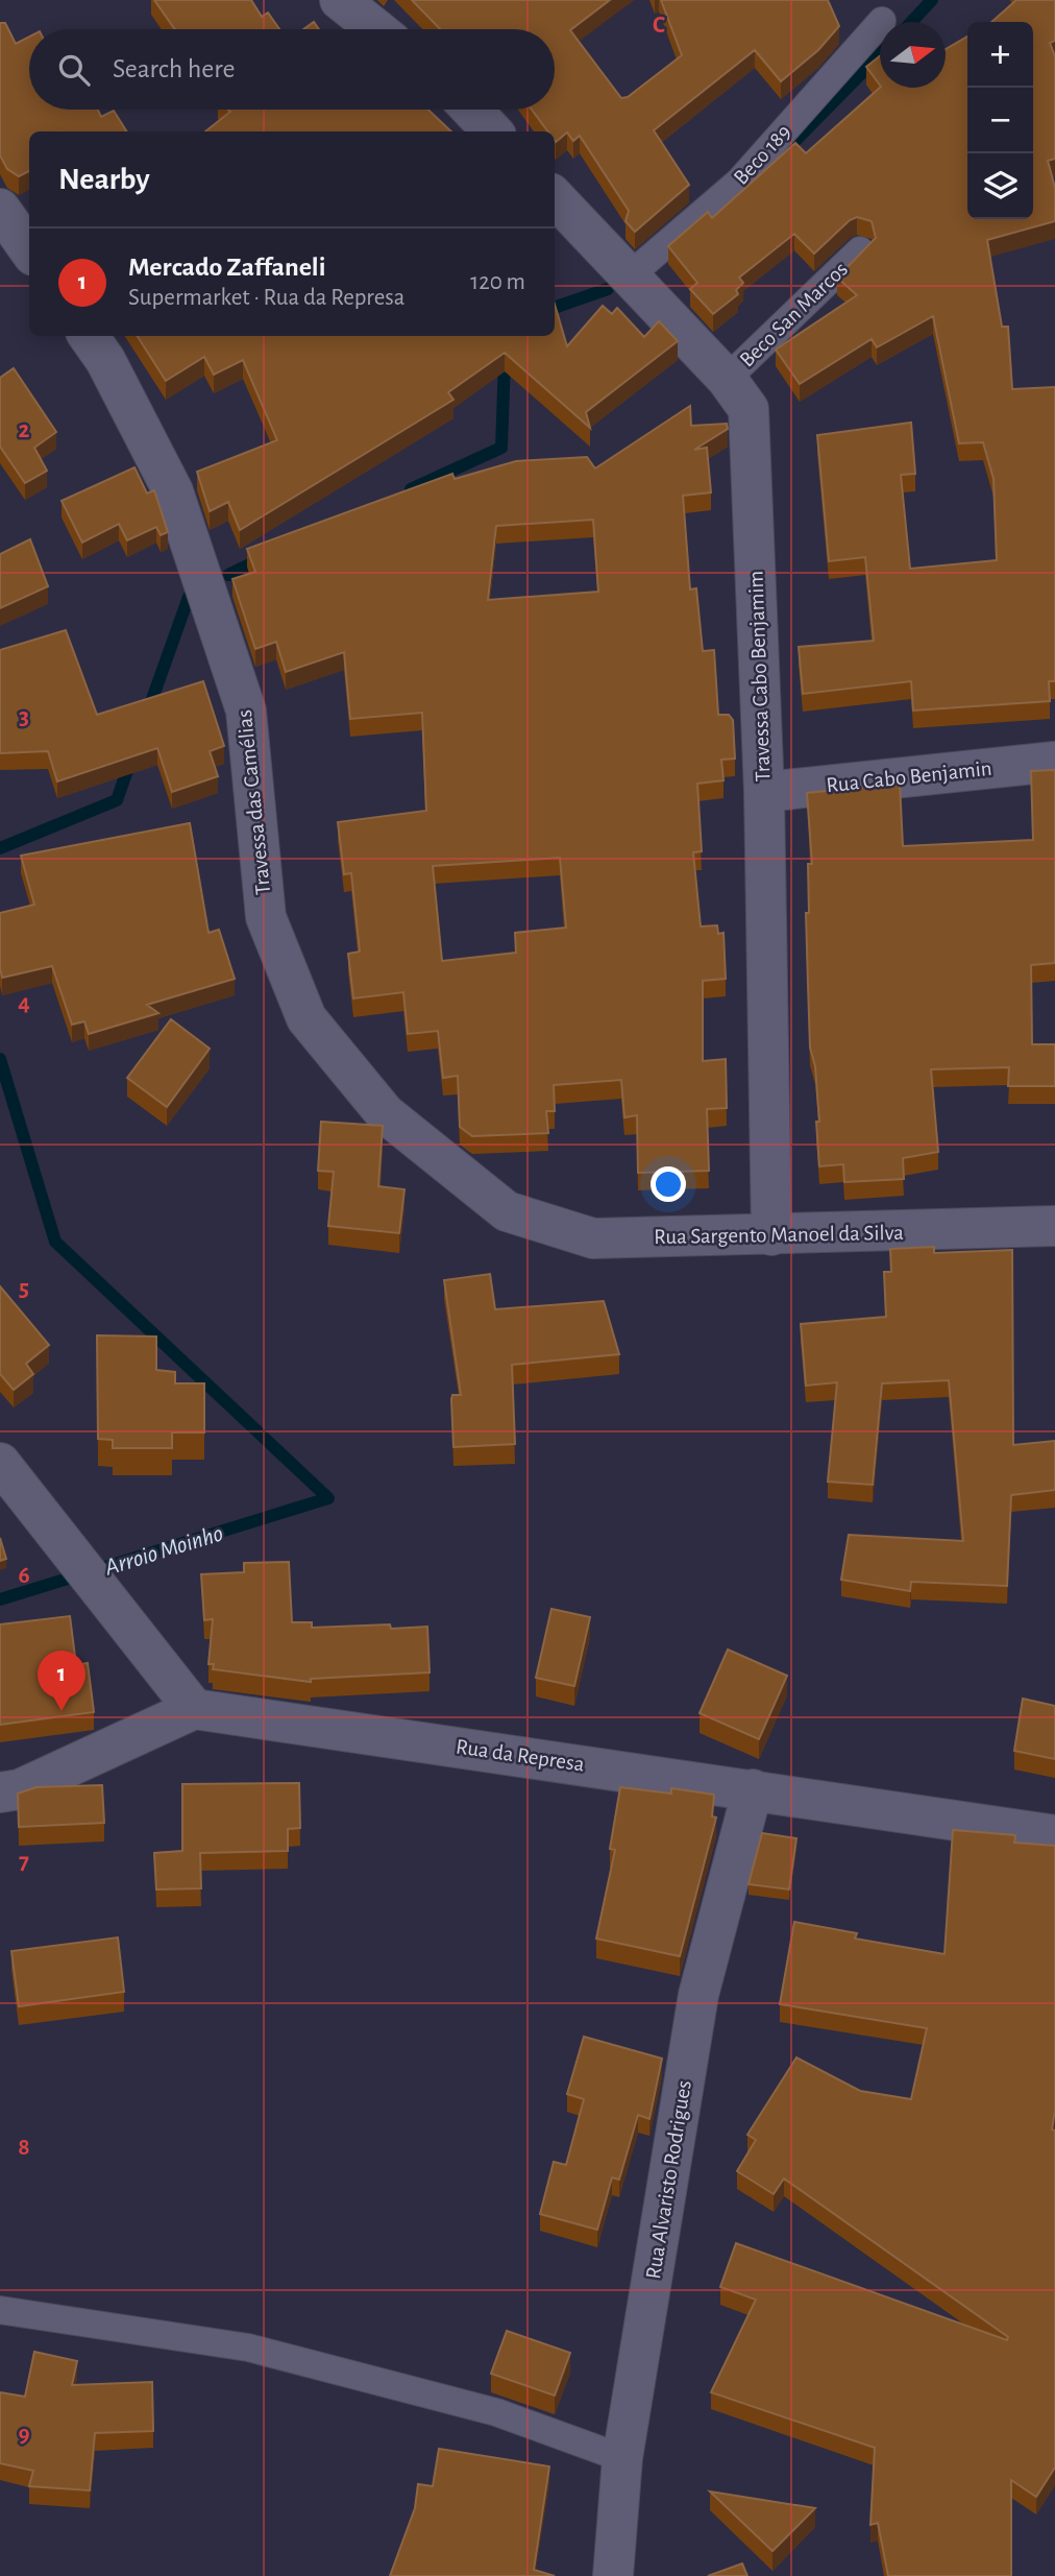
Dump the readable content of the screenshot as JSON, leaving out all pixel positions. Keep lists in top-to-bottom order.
{
  "streets": {
    "street": [
      "Travessa Cabo Benjamim",
      "Rua Cabo Benjamin",
      "Travessa das Camélias",
      "Rua Sargento Manoel da Silva",
      "Rua da Represa",
      "Rua Alvaristo Rodrigues"
    ],
    "lane": ["Beco 189", "Beco San Marcos"]
  },
  "crossings": [
    ["Beco 189", "Travessa Cabo Benjamim"],
    ["Beco San Marcos", "Travessa Cabo Benjamim"],
    ["Travessa Cabo Benjamim", "Rua Cabo Benjamin"],
    ["Travessa Cabo Benjamim", "Rua Sargento Manoel da Silva"],
    ["Travessa das Camélias", "Rua Sargento Manoel da Silva"],
    ["Rua da Represa", "Rua Alvaristo Rodrigues"]
  ],
  "water": ["Arroio Moinho"],
  "north": "right",
  "page": {
    "map_buttons": ["+", "−"],
    "search": "Search here",
    "heading": "Nearby",
    "list": [
      {
        "mark": "1",
        "name": "Mercado Zaffaneli",
        "note": "Supermarket · Rua da Represa",
        "value": "120 m"
      }
    ],
    "pins": "1"
  },
  "grid": {
    "columns": ["C"],
    "rows": [
      "2",
      "3",
      "4",
      "5",
      "6",
      "7",
      "8",
      "9"
    ]
  }
}
